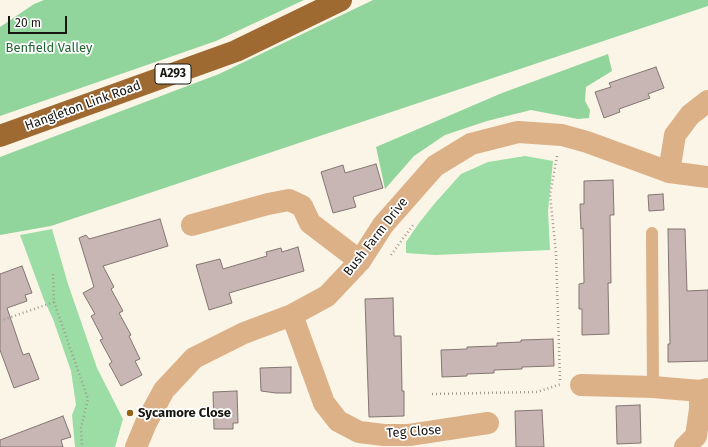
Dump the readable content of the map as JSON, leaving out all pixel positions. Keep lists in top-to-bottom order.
{
  "streets": {
    "highway": ["A293", "Hangleton Link Road"],
    "street": ["Bush Farm Drive", "Teg Close"]
  },
  "crossings": [
    ["Bush Farm Drive", "Teg Close"]
  ],
  "parks": ["Benfield Valley"],
  "places": ["Sycamore Close"],
  "scale_bar": "20 m"
}
